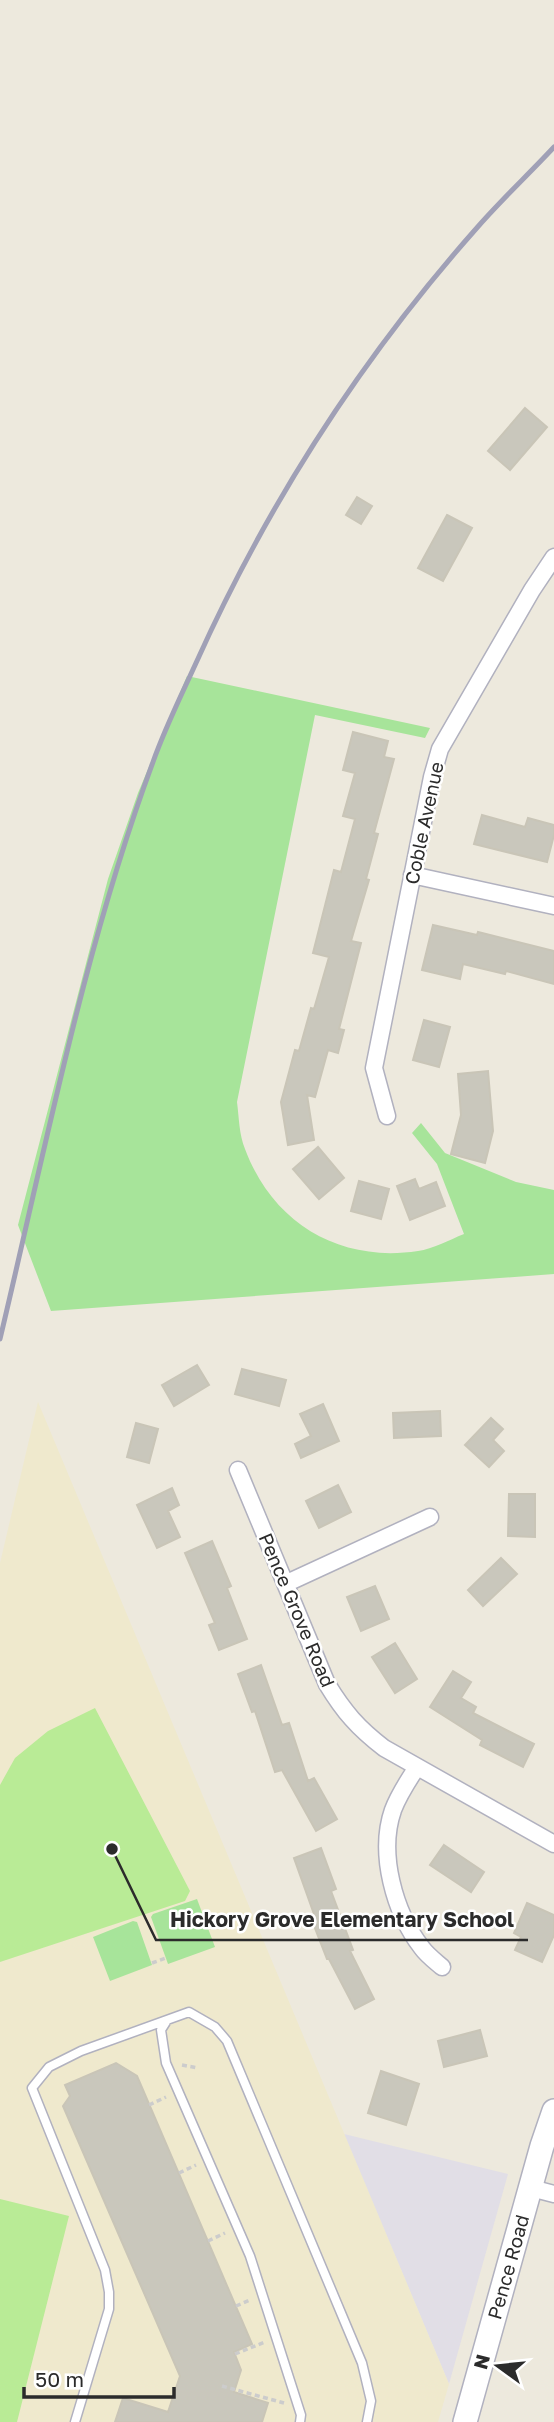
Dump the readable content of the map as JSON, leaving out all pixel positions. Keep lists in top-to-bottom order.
{
  "streets": {
    "street": ["Coble Avenue", "Pence Grove Road", "Pence Road"]
  },
  "places": ["Hickory Grove Elementary School"],
  "scale_bar": "50 m",
  "north": "left"
}
